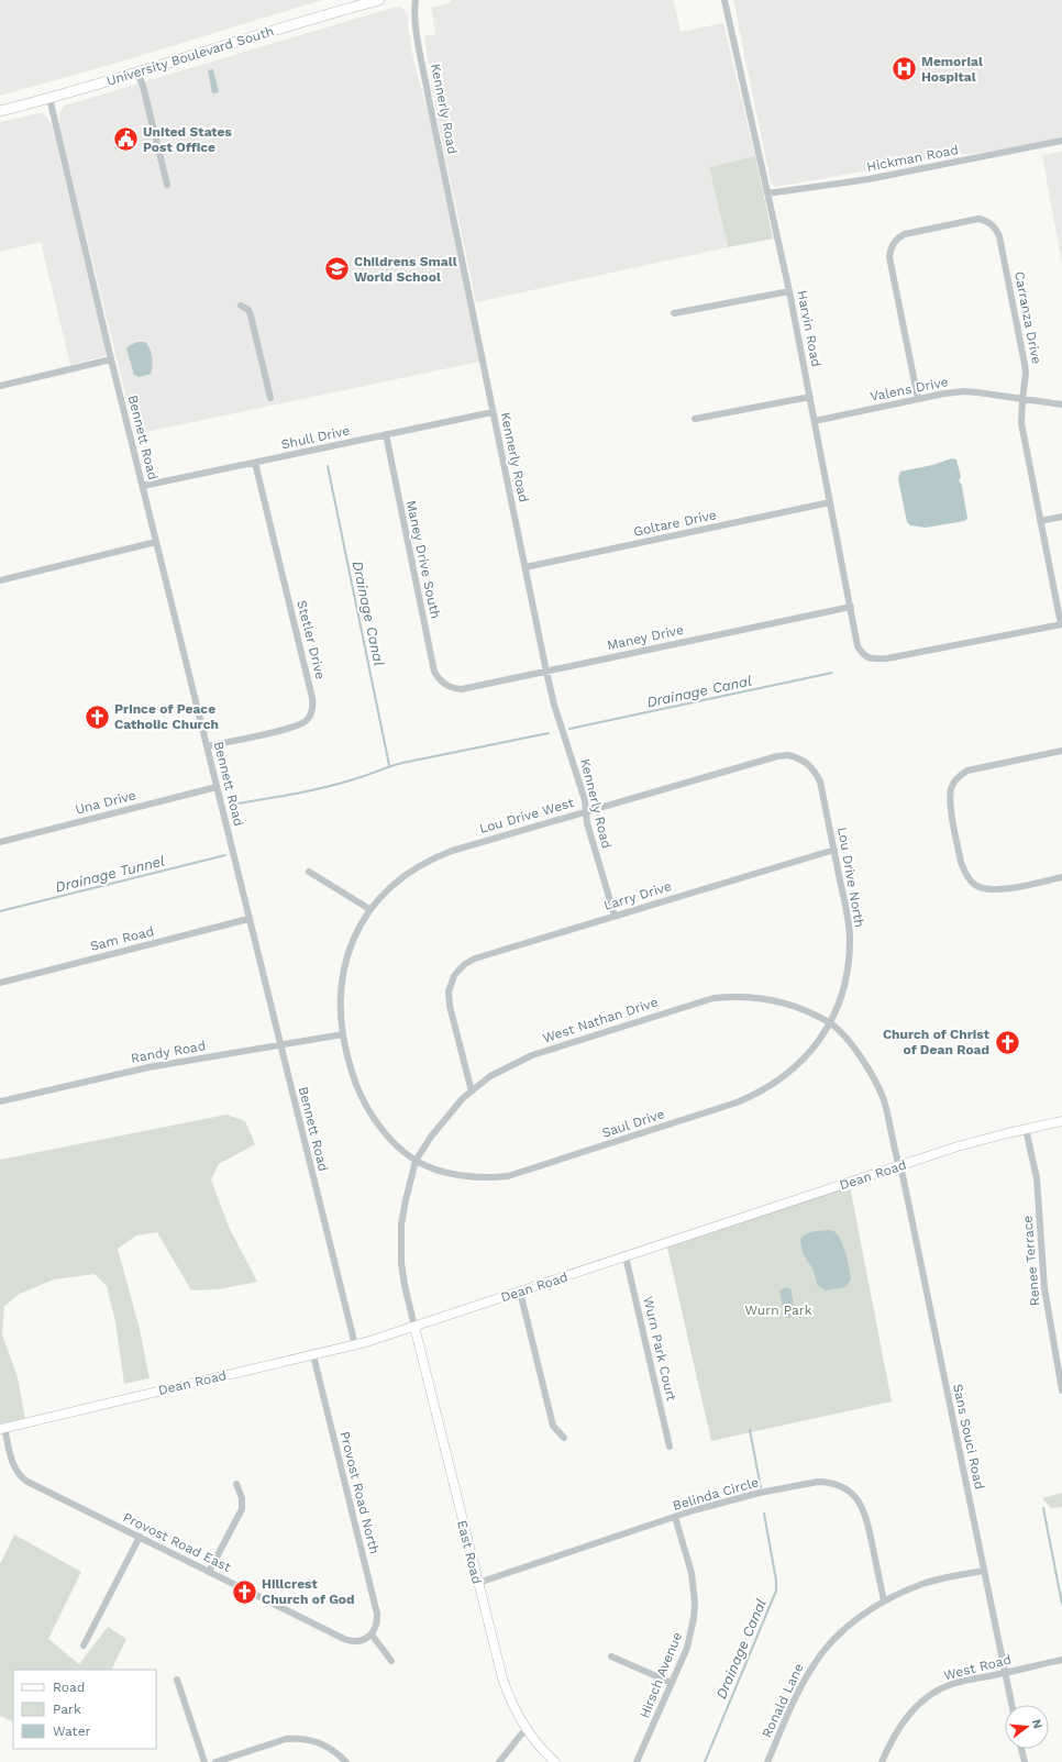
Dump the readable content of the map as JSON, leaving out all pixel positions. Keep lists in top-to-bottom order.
{
  "streets": {
    "main road": ["University Boulevard South", "Dean Road", "East Road"],
    "street": [
      "Kennerly Road",
      "Hickman Road",
      "Carranza Drive",
      "Harvin Road",
      "Valens Drive",
      "Bennett Road",
      "Shull Drive",
      "Goltare Drive",
      "Maney Drive South",
      "Maney Drive",
      "Stetler Drive",
      "Una Drive",
      "Lou Drive West",
      "Lou Drive North",
      "Larry Drive",
      "Sam Road",
      "West Nathan Drive",
      "Randy Road",
      "Saul Drive",
      "Renee Terrace",
      "Wurn Park Court",
      "Sans Souci Road",
      "Provost Road North",
      "Belinda Circle",
      "Provost Road East",
      "West Road",
      "Hirsch Avenue",
      "Ronald Lane"
    ]
  },
  "crossings": [
    ["University Boulevard South", "Bennett Road"],
    ["Kennerly Road", "Shull Drive"],
    ["Kennerly Road", "Goltare Drive"],
    ["Kennerly Road", "Maney Drive"],
    ["Kennerly Road", "Lou Drive West"],
    ["Kennerly Road", "Larry Drive"],
    ["Hickman Road", "Harvin Road"],
    ["Carranza Drive", "Harvin Road"],
    ["Carranza Drive", "Valens Drive"],
    ["Harvin Road", "Valens Drive"],
    ["Harvin Road", "Goltare Drive"],
    ["Harvin Road", "Maney Drive"],
    ["Bennett Road", "Shull Drive"],
    ["Bennett Road", "Stetler Drive"],
    ["Bennett Road", "Una Drive"],
    ["Bennett Road", "Sam Road"],
    ["Bennett Road", "Randy Road"],
    ["Bennett Road", "Dean Road"],
    ["Shull Drive", "Maney Drive South"],
    ["Shull Drive", "Stetler Drive"],
    ["Maney Drive South", "Maney Drive"],
    ["Lou Drive West", "Lou Drive North"],
    ["Lou Drive West", "Randy Road"],
    ["Lou Drive West", "Saul Drive"],
    ["Lou Drive North", "Larry Drive"],
    ["Lou Drive North", "West Nathan Drive"],
    ["Lou Drive North", "Saul Drive"],
    ["Lou Drive North", "Sans Souci Road"],
    ["Larry Drive", "West Nathan Drive"],
    ["West Nathan Drive", "Saul Drive"],
    ["West Nathan Drive", "Dean Road"],
    ["West Nathan Drive", "Sans Souci Road"],
    ["West Nathan Drive", "East Road"],
    ["Randy Road", "Saul Drive"],
    ["Saul Drive", "Sans Souci Road"],
    ["Dean Road", "Renee Terrace"],
    ["Dean Road", "Wurn Park Court"],
    ["Dean Road", "Sans Souci Road"],
    ["Dean Road", "Provost Road North"],
    ["Dean Road", "Provost Road East"],
    ["Dean Road", "East Road"],
    ["Sans Souci Road", "West Road"],
    ["Sans Souci Road", "Ronald Lane"],
    ["Provost Road North", "Provost Road East"],
    ["Belinda Circle", "East Road"],
    ["Belinda Circle", "Hirsch Avenue"],
    ["Belinda Circle", "Ronald Lane"]
  ],
  "water": ["Drainage Canal", "Drainage Tunnel"],
  "parks": ["Wurn Park"],
  "places": {
    "hospital": ["Memorial Hospital"],
    "public building": ["United States Post Office"],
    "school or university": ["Childrens Small World School"],
    "church": ["Prince of Peace Catholic Church", "Church of Christ of Dean Road", "Hillcrest Church of God"]
  },
  "legend": ["Road", "Park", "Water"],
  "north": "right"
}
